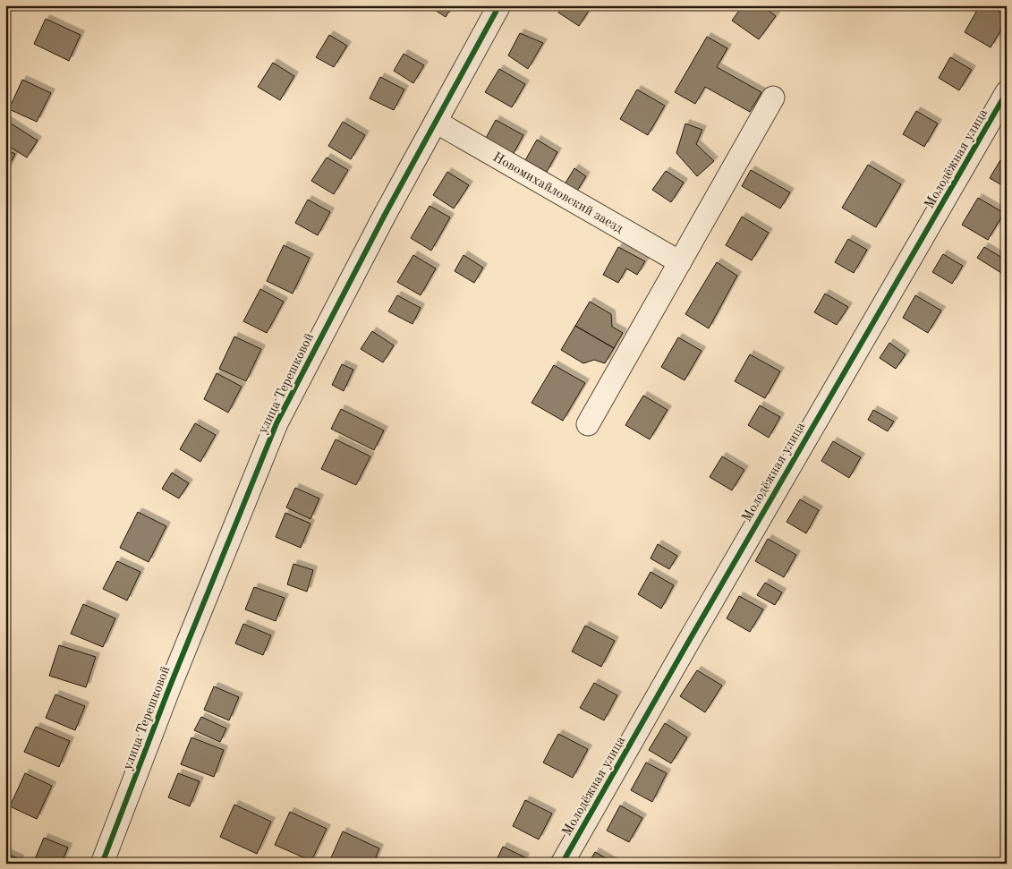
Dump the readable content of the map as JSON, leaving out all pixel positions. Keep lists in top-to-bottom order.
{
  "streets": {
    "street": ["Молодёжная улица", "Новомихайловский заезд", "улица Терешковой"]
  },
  "crossings": [
    ["Новомихайловский заезд", "улица Терешковой"]
  ]
}
